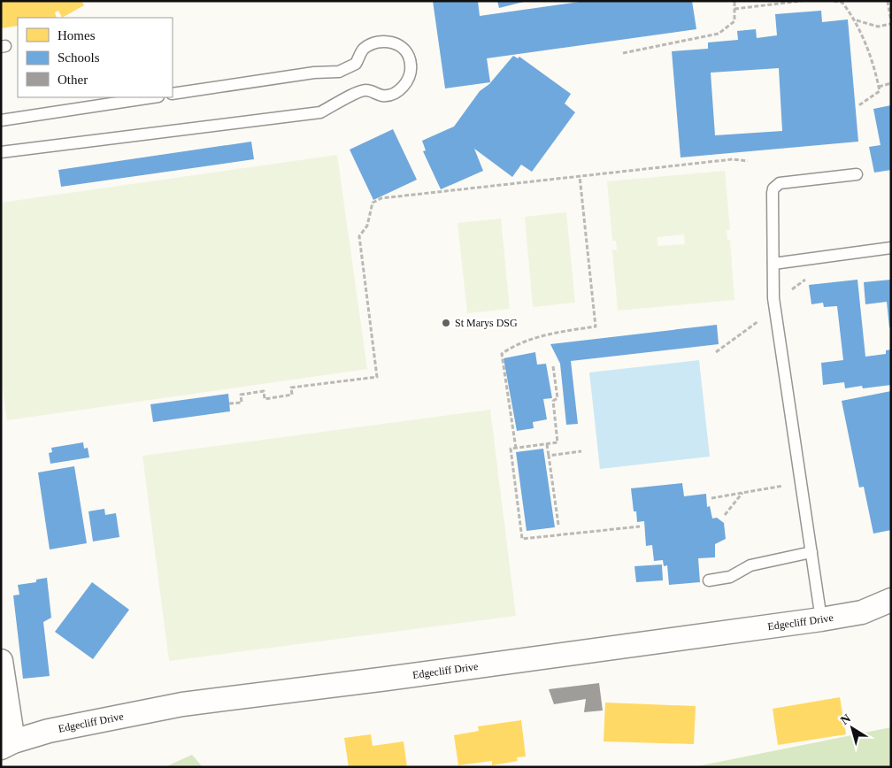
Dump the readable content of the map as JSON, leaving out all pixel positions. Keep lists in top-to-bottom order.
{
  "streets": {
    "street": ["Edgecliff Drive"]
  },
  "places": ["St Marys DSG"],
  "legend": ["Homes", "Schools", "Other"],
  "north": "top left"
}
